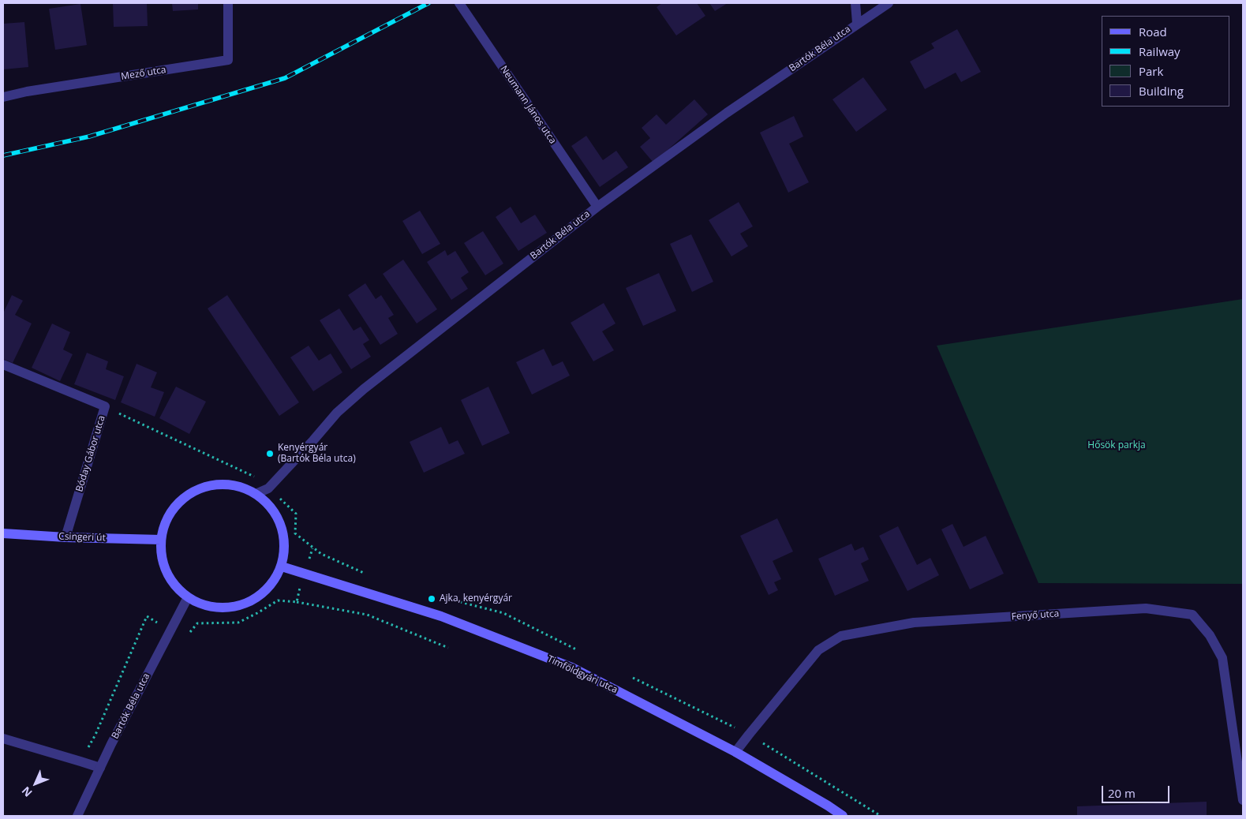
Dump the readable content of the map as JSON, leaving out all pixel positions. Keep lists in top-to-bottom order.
{
  "streets": {
    "main road": ["Csingeri út", "Timföldgyári utca"],
    "street": [
      "Bartók Béla utca",
      "Mező utca",
      "Neumann János utca",
      "Bóday Gábor utca",
      "Fenyő utca"
    ]
  },
  "crossings": [
    ["Bartók Béla utca", "Neumann János utca"],
    ["Bartók Béla utca", "Csingeri út"],
    ["Bartók Béla utca", "Timföldgyári utca"],
    ["Bóday Gábor utca", "Csingeri út"],
    ["Csingeri út", "Timföldgyári utca"],
    ["Fenyő utca", "Timföldgyári utca"]
  ],
  "parks": ["Hősök parkja"],
  "places": ["Kenyérgyár (Bartók Béla utca)", "Ajka, kenyérgyár"],
  "legend": [
    "Road",
    "Railway",
    "Park",
    "Building"
  ],
  "scale_bar": "20 m",
  "north": "bottom left"
}
